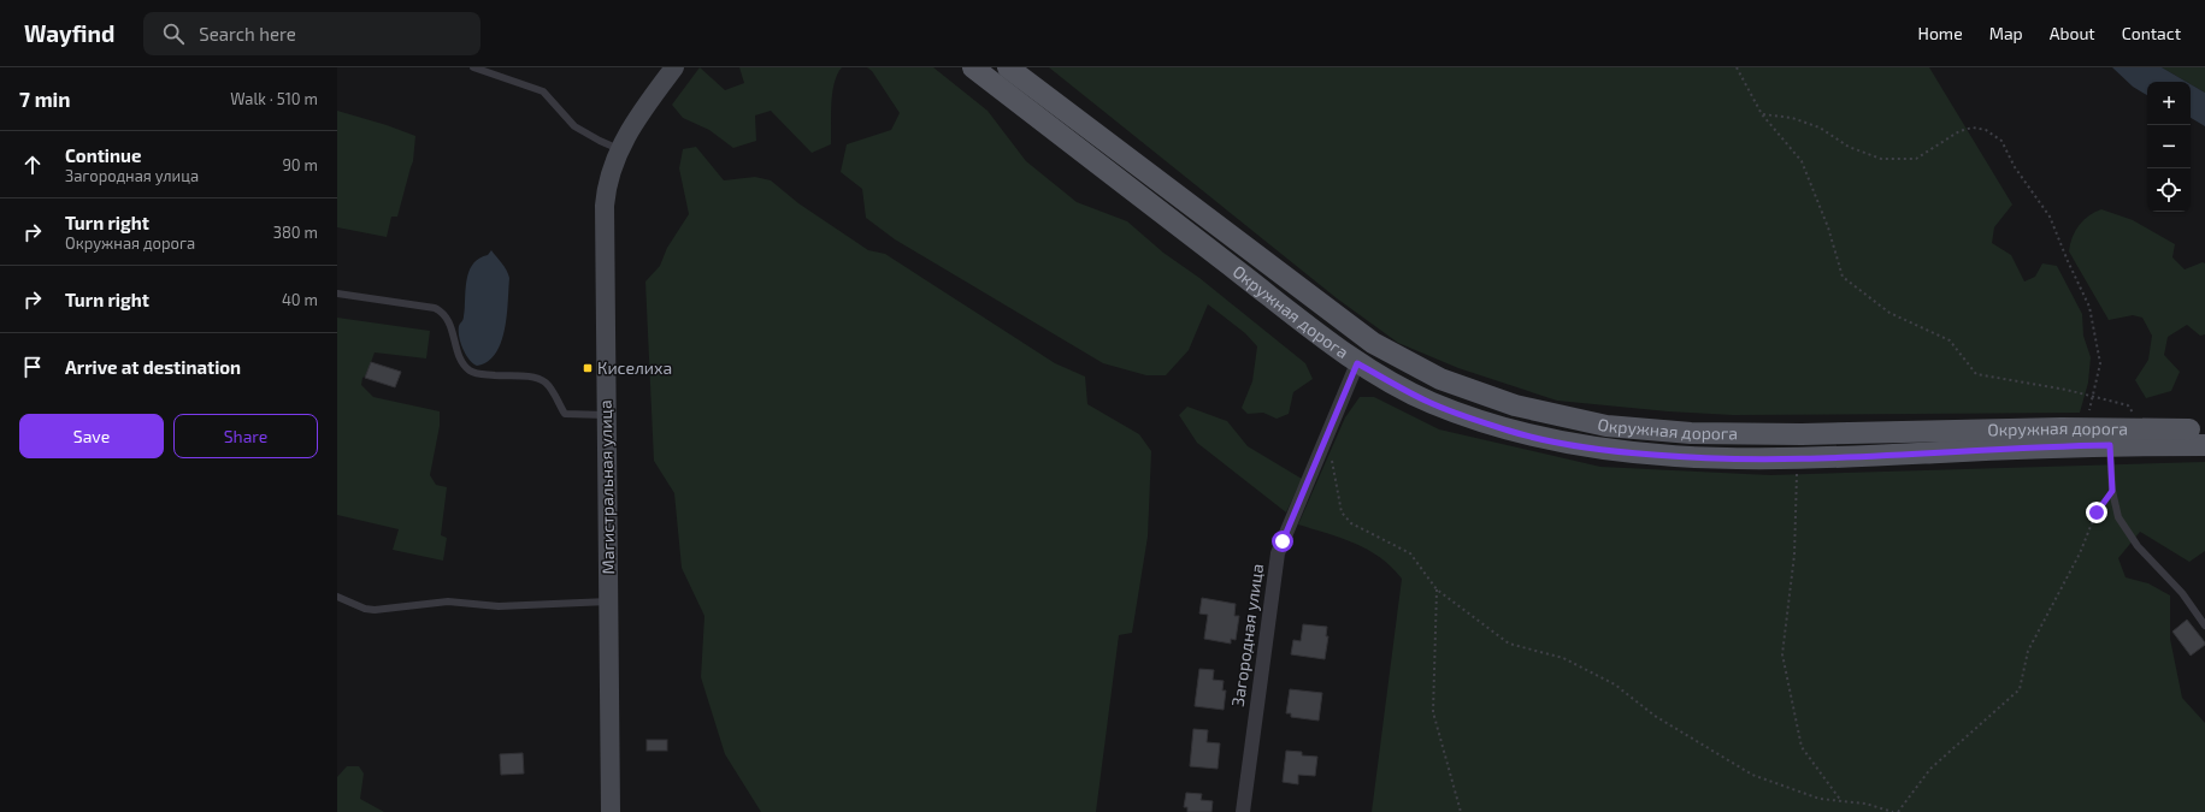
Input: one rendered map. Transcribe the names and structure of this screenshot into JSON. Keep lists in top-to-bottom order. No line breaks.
{"streets":{"main road":["Окружная дорога","Магистральная улица"],"street":["Загородная улица"]},"crossings":[["Окружная дорога","Загородная улица"]],"places":{"transit":["Киселиха"]},"page":{"header":"Wayfind","search":"Search here","nav":["Home","Map","About","Contact"],"heading":["7 min","Walk · 510 m"],"map_buttons":["+","−"],"list":[["Continue","Загородная улица","90 m"],["Turn right","Окружная дорога","380 m"],["Turn right","40 m"],"Arrive at destination"],"buttons":["Save","Share"]}}
